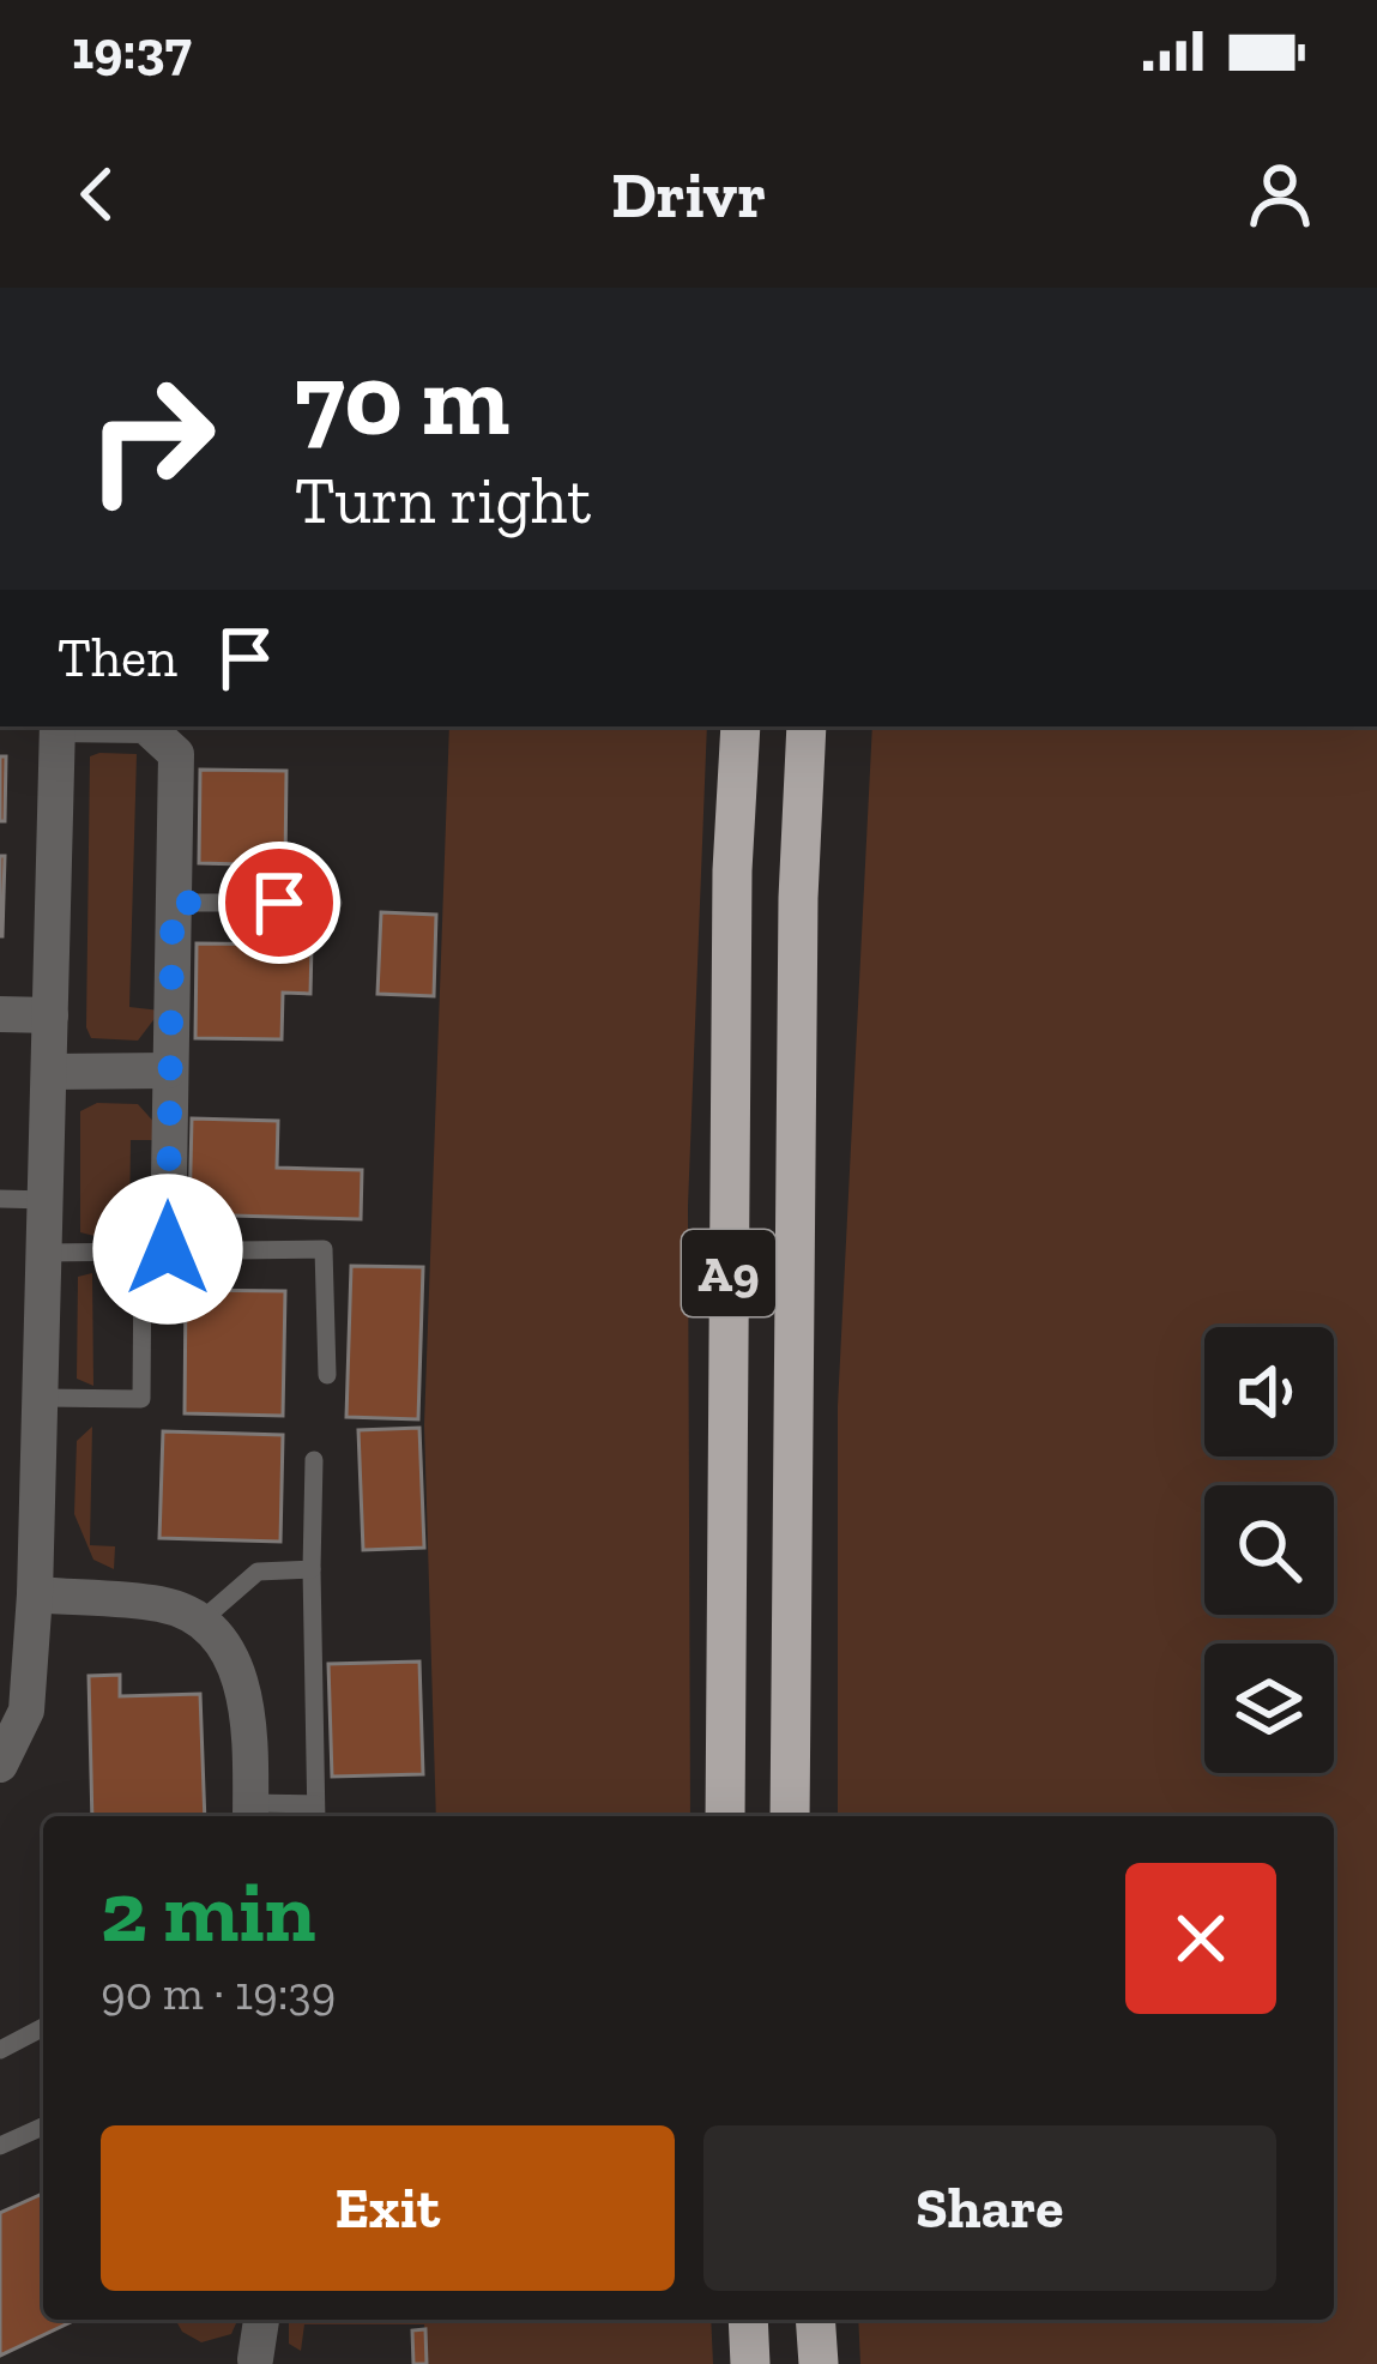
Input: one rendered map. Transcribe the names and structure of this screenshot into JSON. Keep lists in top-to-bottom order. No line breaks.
{"streets":{"highway":["A9"]},"page":{"status":"19:37","header":"Drivr","turn":["70 m","Turn right"],"then":"Then","heading":["2 min","90 m · 19:39"],"buttons":["Exit","Share"]}}
